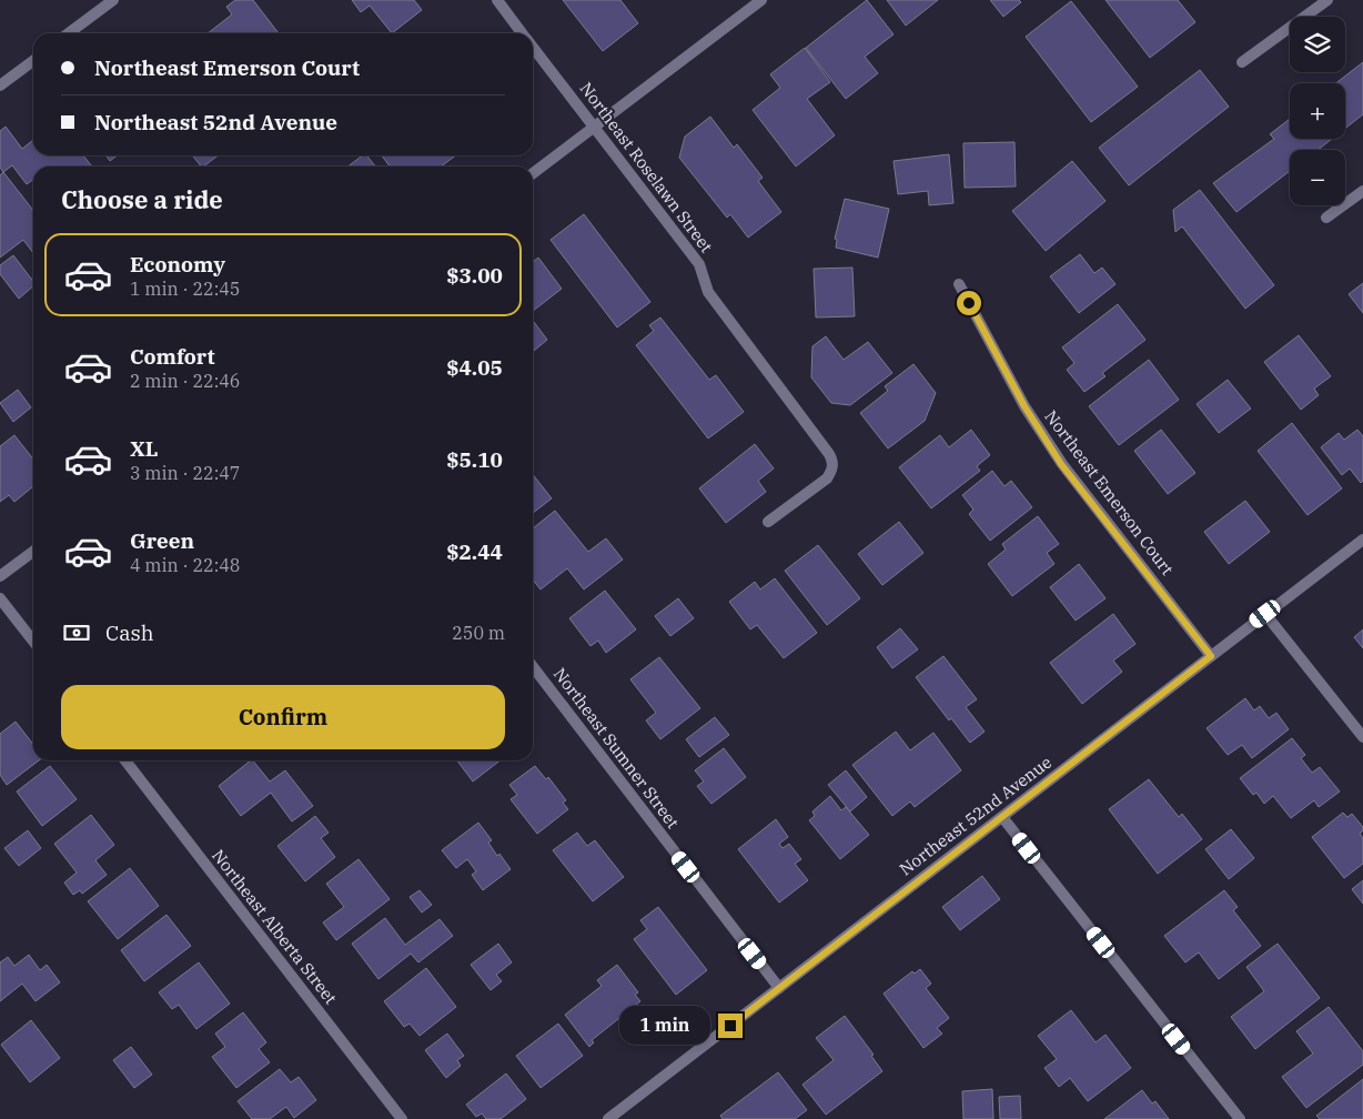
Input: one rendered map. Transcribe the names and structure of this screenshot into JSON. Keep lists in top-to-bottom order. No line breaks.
{"streets":{"street":["Northeast Roselawn Street","Northeast Emerson Court","Northeast Sumner Street","Northeast 52nd Avenue","Northeast Alberta Street"]},"crossings":[["Northeast Emerson Court","Northeast 52nd Avenue"],["Northeast Sumner Street","Northeast 52nd Avenue"]],"page":{"map_buttons":["+","−"],"banner":["Northeast Emerson Court","Northeast 52nd Avenue"],"heading":"Choose a ride","list":[{"name":"Economy","note":"1 min · 22:45","value":"$3.00"},{"name":"Comfort","note":"2 min · 22:46","value":"$4.05"},{"name":"XL","note":"3 min · 22:47","value":"$5.10"},{"name":"Green","note":"4 min · 22:48","value":"$2.44"}],"pay":["Cash","250 m"],"buttons":"Confirm","bubble":"1 min"}}
